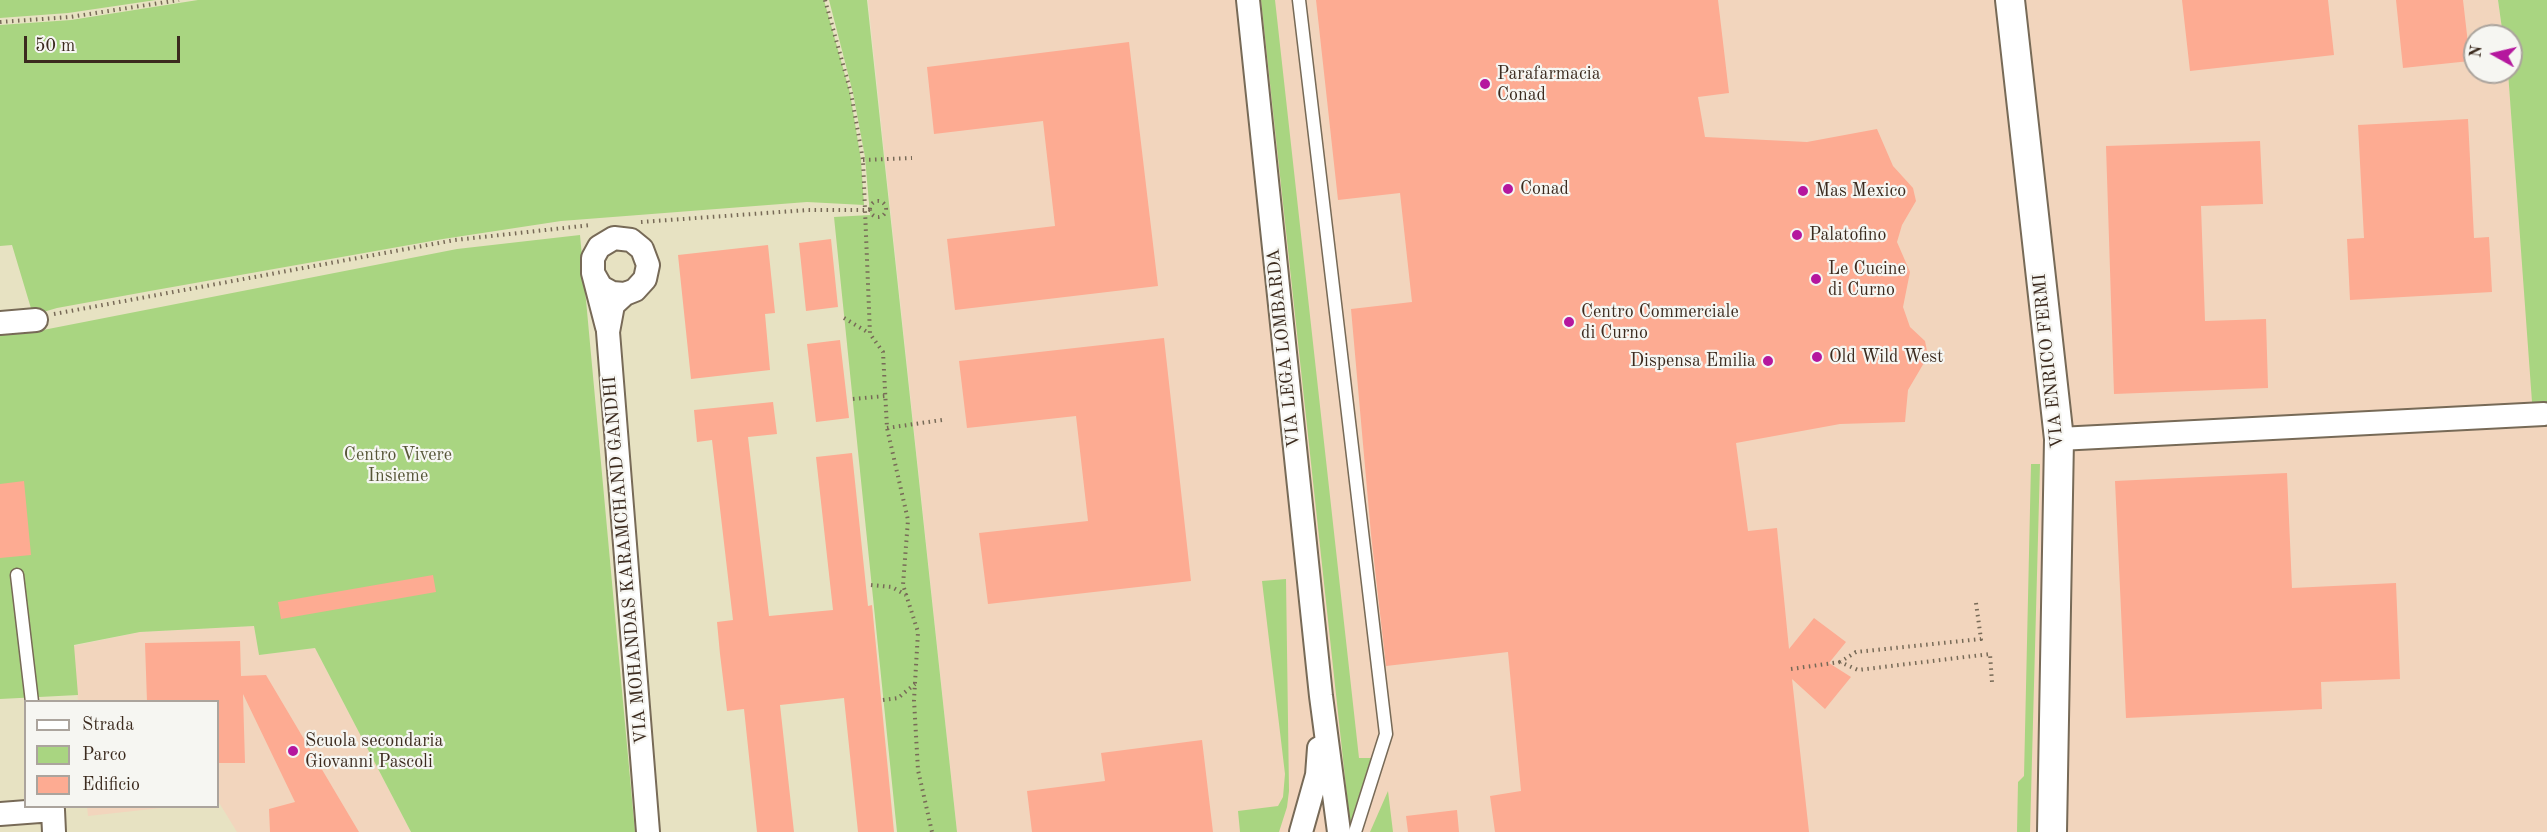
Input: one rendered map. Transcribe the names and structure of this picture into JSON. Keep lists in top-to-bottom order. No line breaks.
{"streets":{"street":["VIA LEGA LOMBARDA","VIA ENRICO FERMI","VIA MOHANDAS KARAMCHAND GANDHI"]},"parks":["Centro Vivere Insieme"],"places":["Parafarmacia Conad","Conad","Mas Mexico","Palatofino","Le Cucine di Curno","Centro Commerciale di Curno","Old Wild West","Dispensa Emilia","Scuola secondaria Giovanni Pascoli"],"legend":["Strada","Parco","Edificio"],"scale_bar":"50 m","north":"left"}
